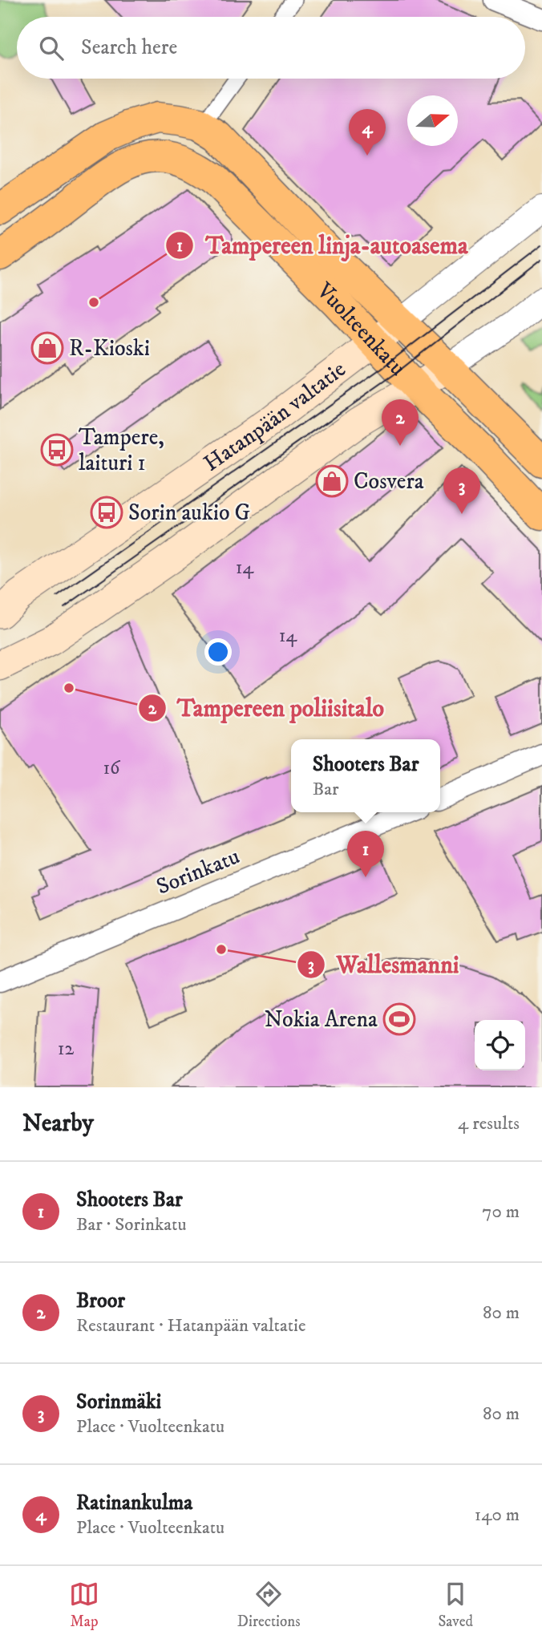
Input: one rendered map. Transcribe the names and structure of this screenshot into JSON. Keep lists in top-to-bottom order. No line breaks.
{"streets":{"main road":["Vuolteenkatu","Hatanpään valtatie"],"street":["Sorinkatu"]},"crossings":[["Vuolteenkatu","Hatanpään valtatie"]],"places":{"other":["Tampereen linja-autoasema","Tampereen poliisitalo","Wallesmanni"],"shop":["R-Kioski","Cosvera"],"bus stop":["Tampere, laituri 1","Sorin aukio G"],"sports":["Nokia Arena"]},"house_numbers":["14","14","16","12"],"north":"right","page":{"search":"Search here","pins":["4","2","3","1"],"popup":["Shooters Bar","Bar"],"heading":["Nearby","4 results"],"list":[{"mark":"1","name":"Shooters Bar","note":"Bar · Sorinkatu","value":"70 m"},{"mark":"2","name":"Broor","note":"Restaurant · Hatanpään valtatie","value":"80 m"},{"mark":"3","name":"Sorinmäki","note":"Place · Vuolteenkatu","value":"80 m"},{"mark":"4","name":"Ratinankulma","note":"Place · Vuolteenkatu","value":"140 m"}],"nav":["Map","Directions","Saved"]}}
